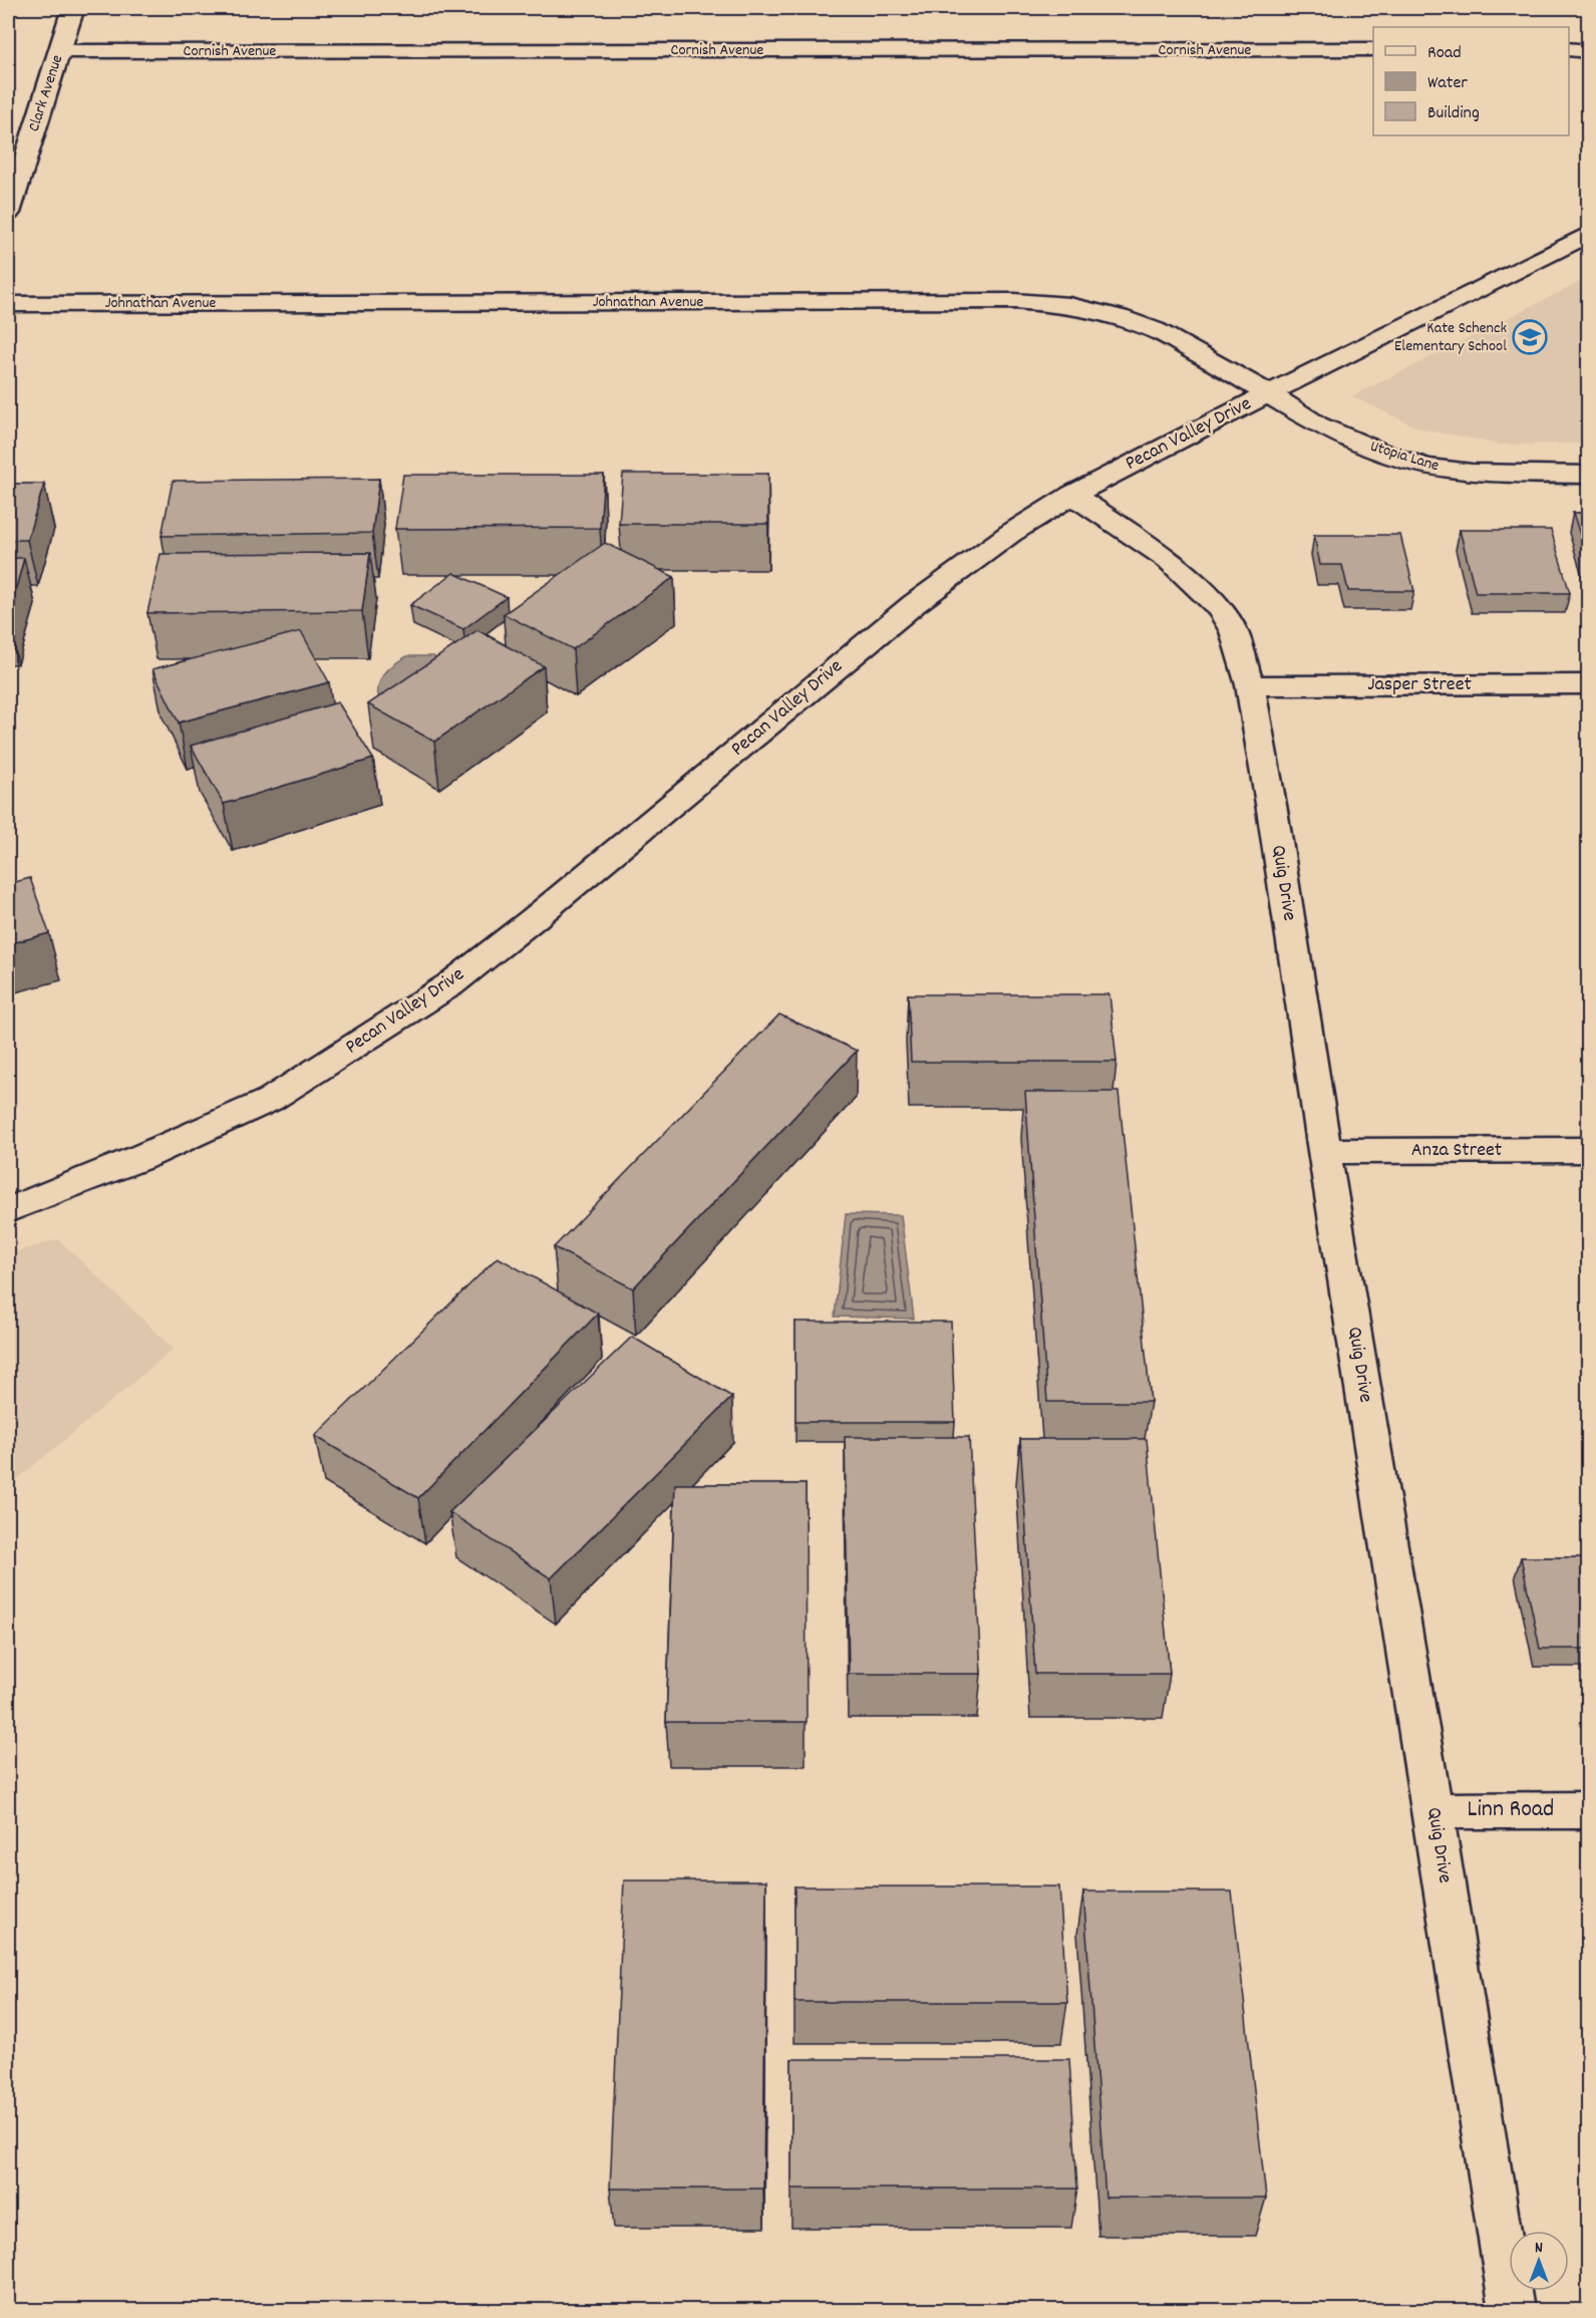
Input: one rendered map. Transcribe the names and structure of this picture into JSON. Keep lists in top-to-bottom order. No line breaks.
{"streets":{"street":["Cornish Avenue","Clark Avenue","Johnathan Avenue","Pecan Valley Drive","Utopia Lane","Jasper Street","Quig Drive","Anza Street","Linn Road"]},"crossings":[["Cornish Avenue","Clark Avenue"],["Johnathan Avenue","Pecan Valley Drive"],["Johnathan Avenue","Utopia Lane"],["Pecan Valley Drive","Utopia Lane"],["Pecan Valley Drive","Quig Drive"],["Jasper Street","Quig Drive"],["Quig Drive","Anza Street"],["Quig Drive","Linn Road"]],"places":{"school or university":["Kate Schenck Elementary School"]},"legend":["Road","Water","Building"],"north":"top"}
